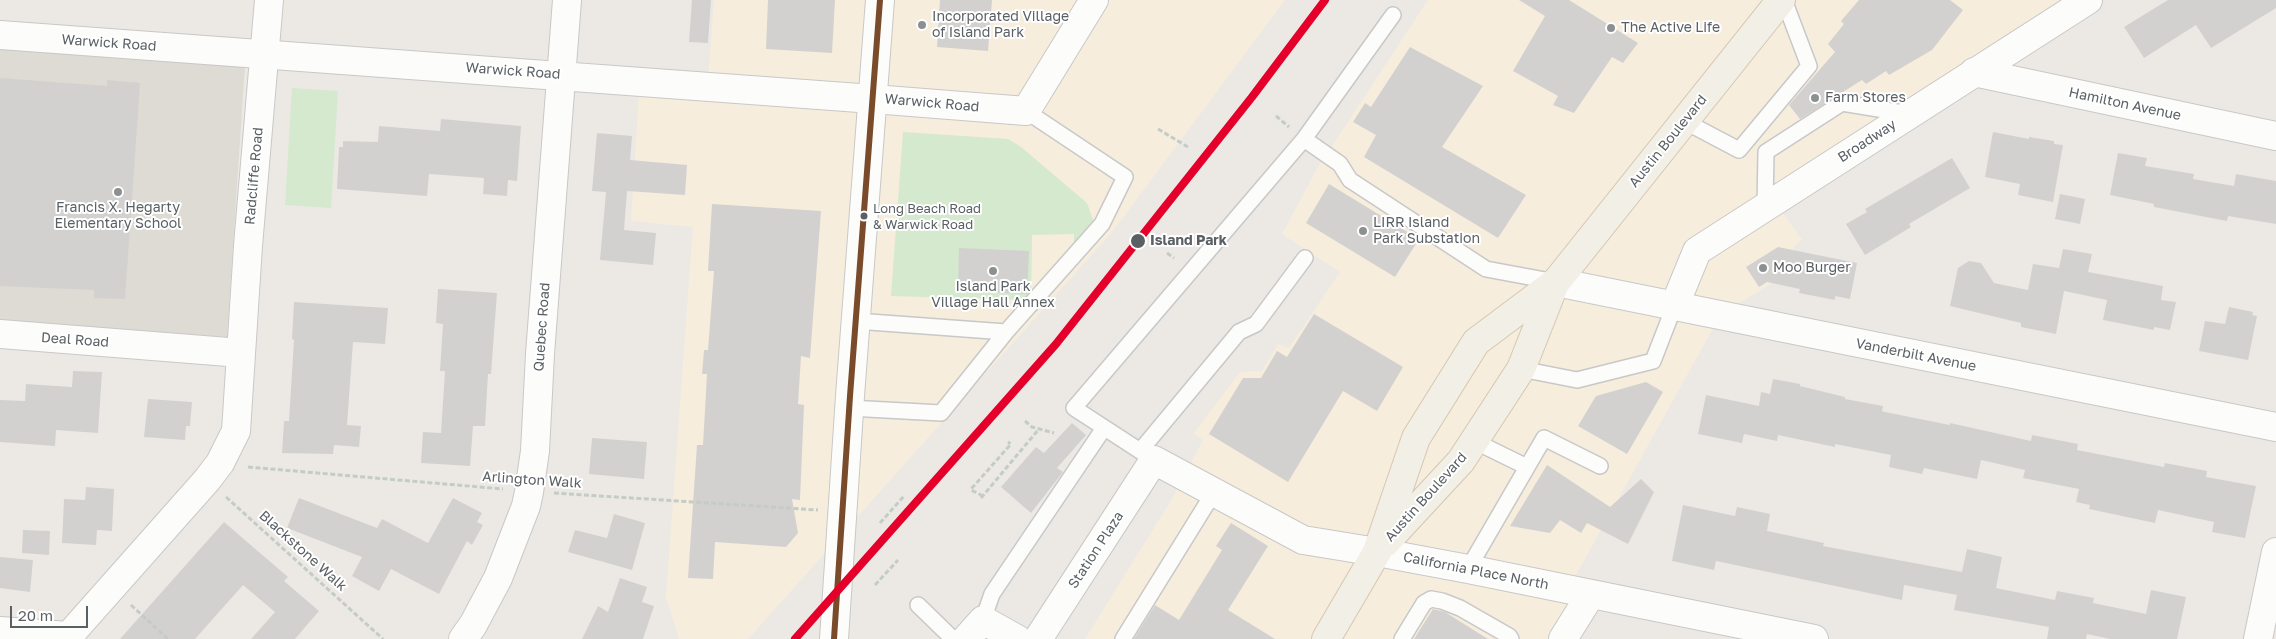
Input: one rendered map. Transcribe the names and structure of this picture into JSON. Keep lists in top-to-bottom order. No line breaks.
{"streets":{"main road":["Austin Boulevard"],"street":["Warwick Road","Hamilton Avenue","Broadway","Radcliffe Road","Quebec Road","Deal Road","Vanderbilt Avenue","Station Plaza","California Place North"],"path":["Arlington Walk","Blackstone Walk"]},"crossings":[["Warwick Road","Radcliffe Road"],["Warwick Road","Quebec Road"],["Hamilton Avenue","Broadway"],["Austin Boulevard","Vanderbilt Avenue"],["Austin Boulevard","California Place North"],["Broadway","Vanderbilt Avenue"],["Radcliffe Road","Deal Road"],["Radcliffe Road","Arlington Walk"],["Radcliffe Road","Blackstone Walk"],["Quebec Road","Arlington Walk"],["Arlington Walk","Blackstone Walk"],["Station Plaza","California Place North"]],"places":["Incorporated Village of Island Park","The Active Life","Farm Stores","Francis X. Hegarty Elementary School","Long Beach Road & Warwick Road","LIRR Island Park Substation","Island Park","Moo Burger","Island Park Village Hall Annex"],"scale_bar":"20 m"}
